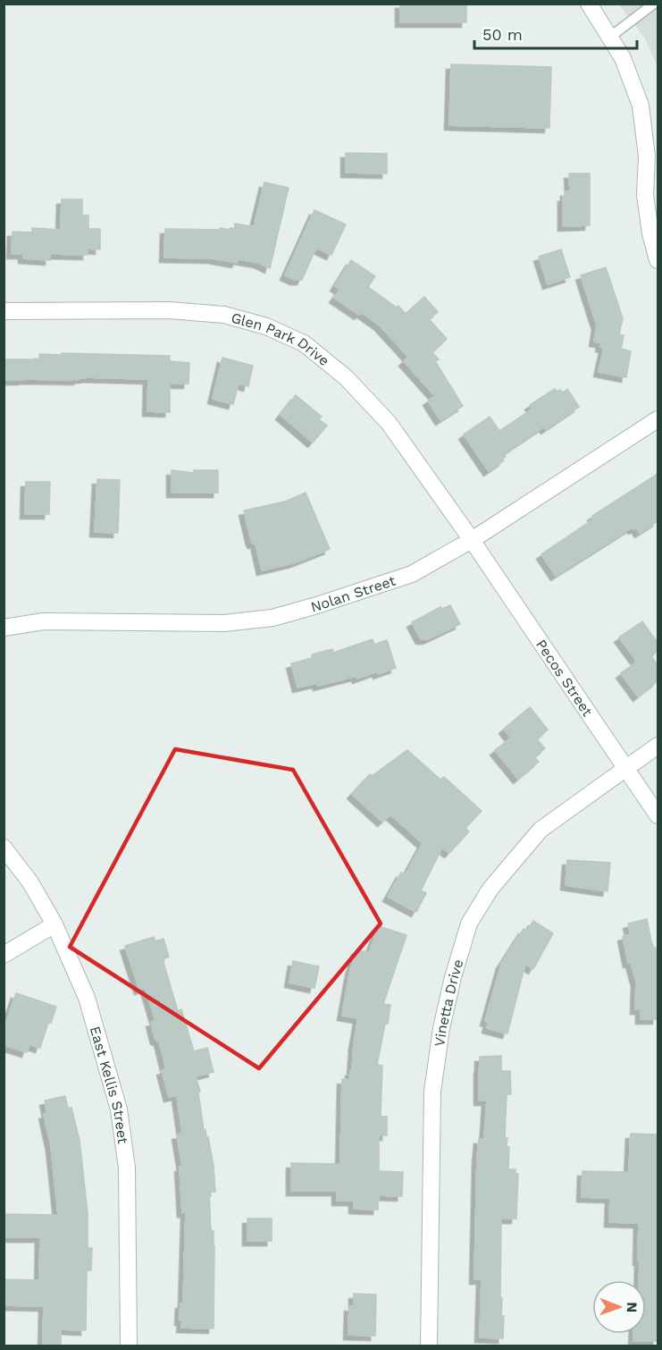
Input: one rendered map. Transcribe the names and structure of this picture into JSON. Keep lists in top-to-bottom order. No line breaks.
{"streets":{"street":["Glen Park Drive","Nolan Street","Pecos Street","Vinetta Drive","East Kellis Street"]},"crossings":[["Glen Park Drive","Nolan Street"],["Glen Park Drive","Pecos Street"],["Nolan Street","Pecos Street"],["Pecos Street","Vinetta Drive"]],"scale_bar":"50 m","north":"right"}
